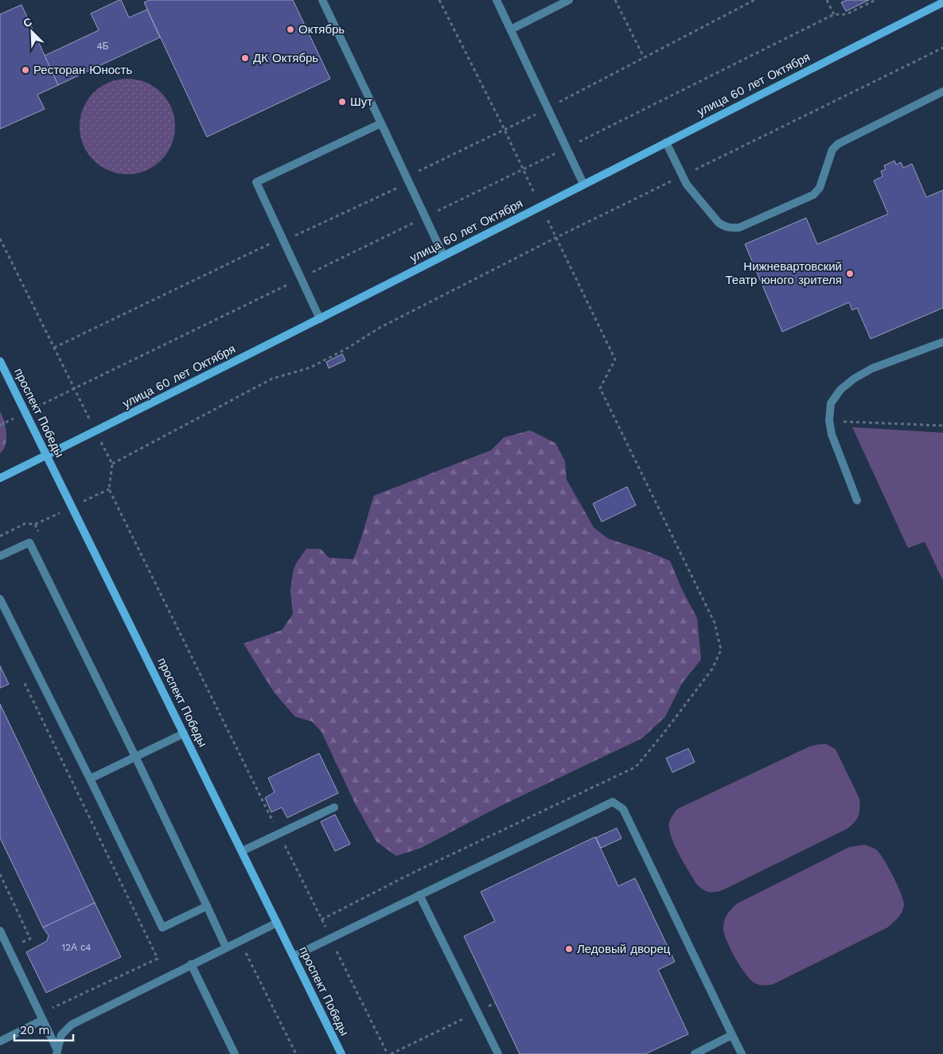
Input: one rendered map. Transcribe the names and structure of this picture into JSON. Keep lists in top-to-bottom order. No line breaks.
{"streets":{"main road":["улица 60 лет Октября","проспект Победы"]},"crossings":[["улица 60 лет Октября","проспект Победы"]],"places":["Октябрь","ДК Октябрь","Ресторан Юность","Шут","Нижневартовский Театр юного зрителя","Ледовый дворец"],"house_numbers":["4Б","12А с4"],"scale_bar":"20 m","north":"top left"}
